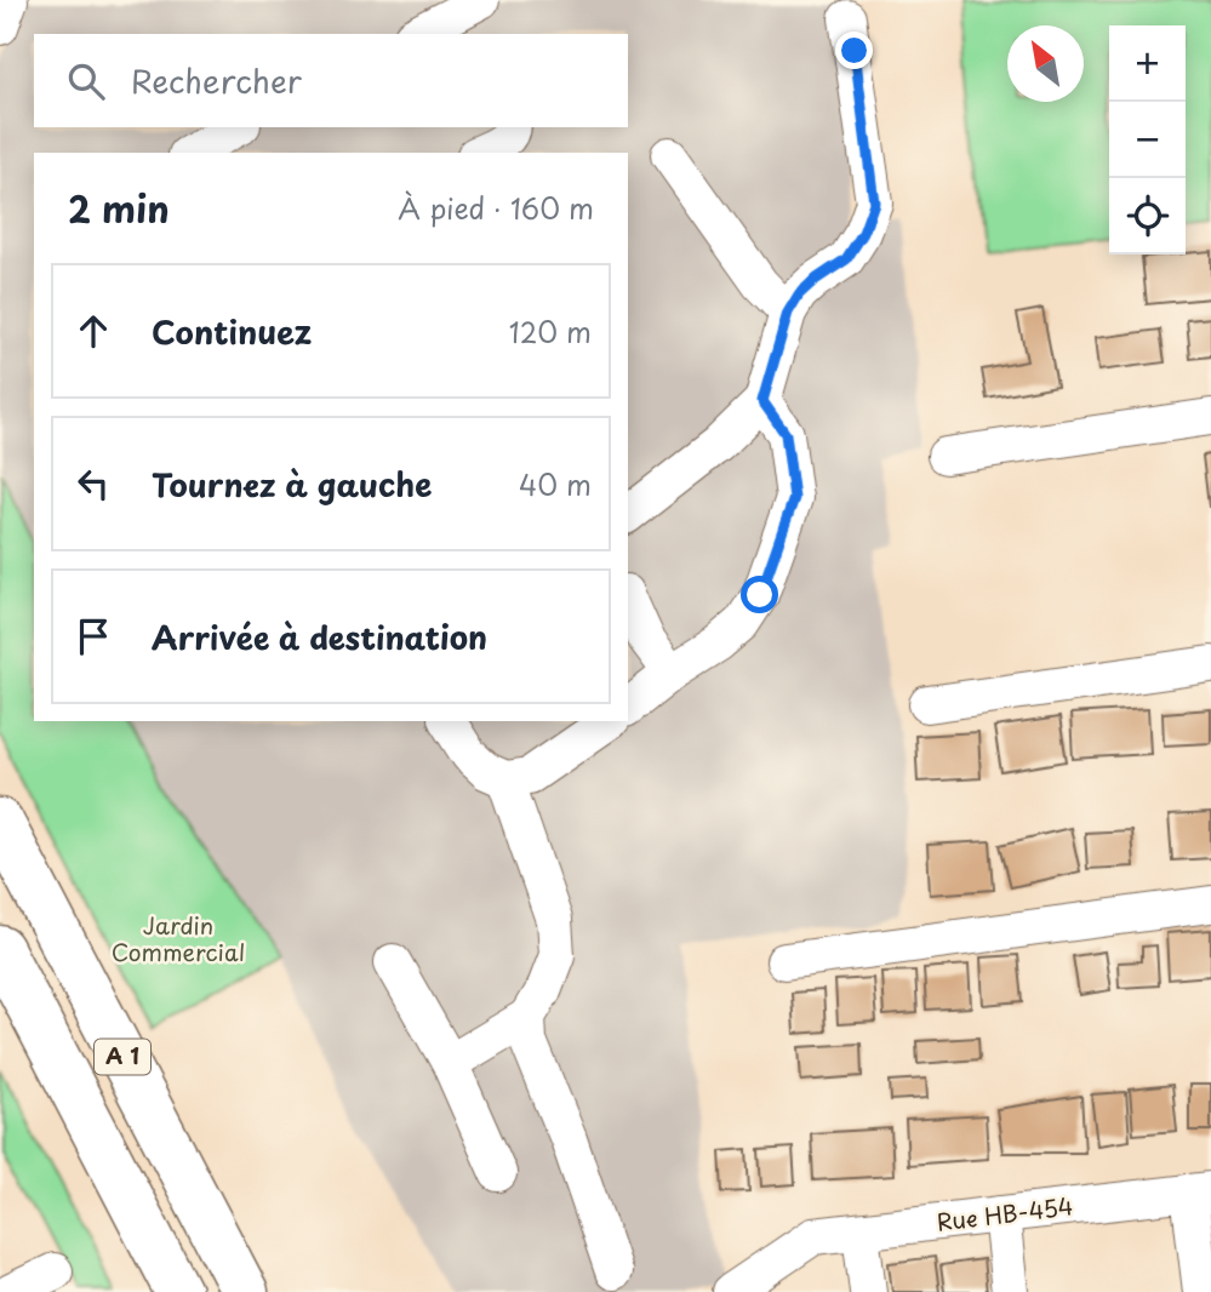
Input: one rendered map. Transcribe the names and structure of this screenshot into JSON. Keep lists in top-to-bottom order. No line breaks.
{"streets":{"highway":["A 1"],"street":["Rue HB-454"]},"parks":["Jardin Commercial"],"north":"top left","page":{"map_buttons":["+","−"],"search":"Rechercher","heading":["2 min","À pied · 160 m"],"list":[["Continuez","120 m"],["Tournez à gauche","40 m"],"Arrivée à destination"]}}
